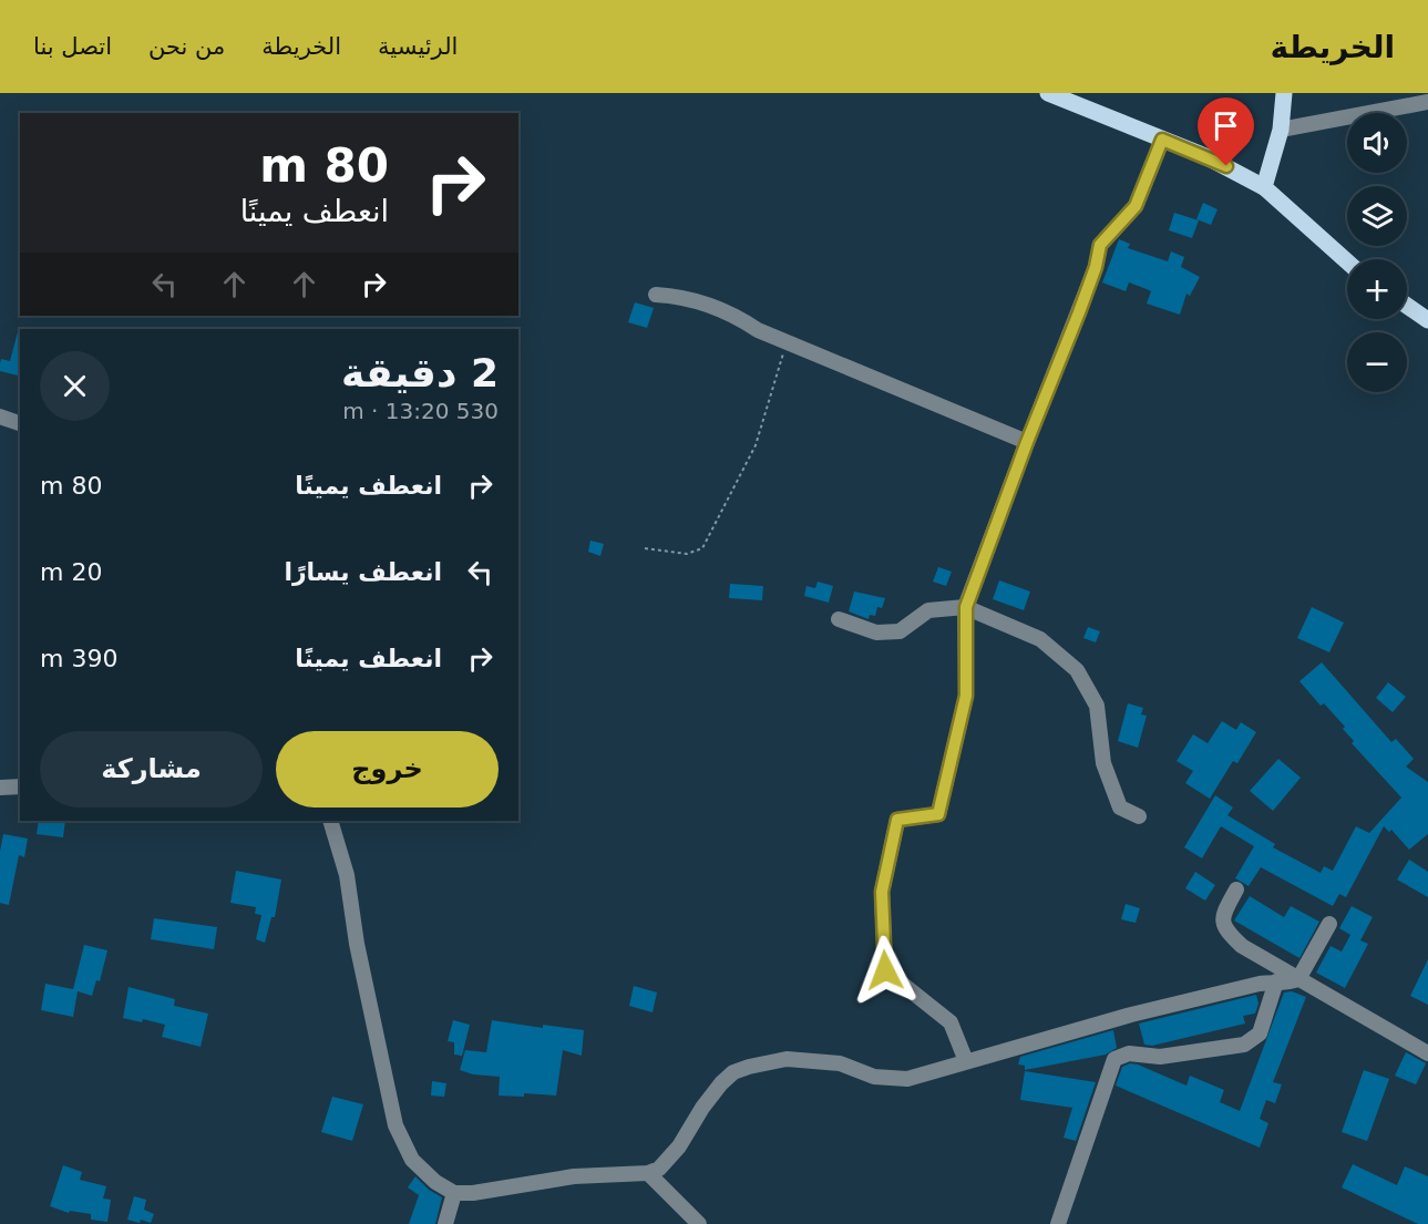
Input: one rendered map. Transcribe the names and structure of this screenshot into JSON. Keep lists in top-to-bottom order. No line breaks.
{"page":{"header":"الخريطة","nav":["الرئيسية","الخريطة","من نحن","اتصل بنا"],"map_buttons":["+","−"],"turn":["80 m","انعطف يمينًا"],"heading":["2 دقيقة","530 m · 13:20"],"list":[{"name":"انعطف يمينًا","value":"80 m"},{"name":"انعطف يسارًا","value":"20 m"},{"name":"انعطف يمينًا","value":"390 m"}],"buttons":["خروج","مشاركة"]}}
